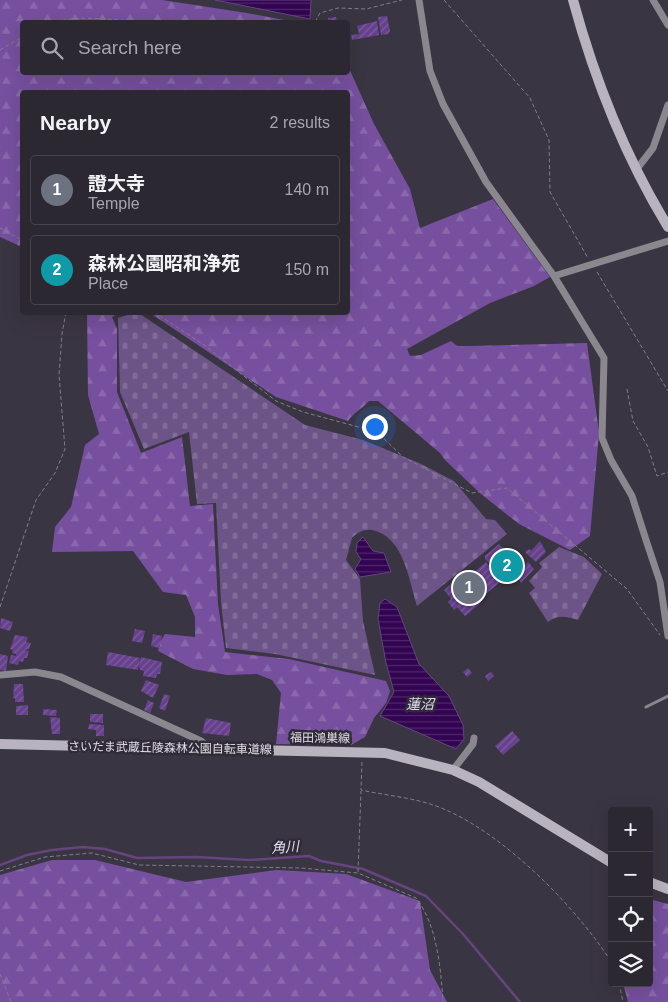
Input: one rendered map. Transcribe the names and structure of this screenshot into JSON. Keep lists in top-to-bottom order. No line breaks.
{"streets":{"main road":["福田鴻巣線"]},"water":["蓮沼","角川"],"page":{"search":"Search here","heading":["Nearby","2 results"],"list":[{"mark":"1","name":"證大寺","note":"Temple","value":"140 m"},{"mark":"2","name":"森林公園昭和浄苑","note":"Place","value":"150 m"}],"pins":["2","1"],"map_buttons":["+","−"]}}
